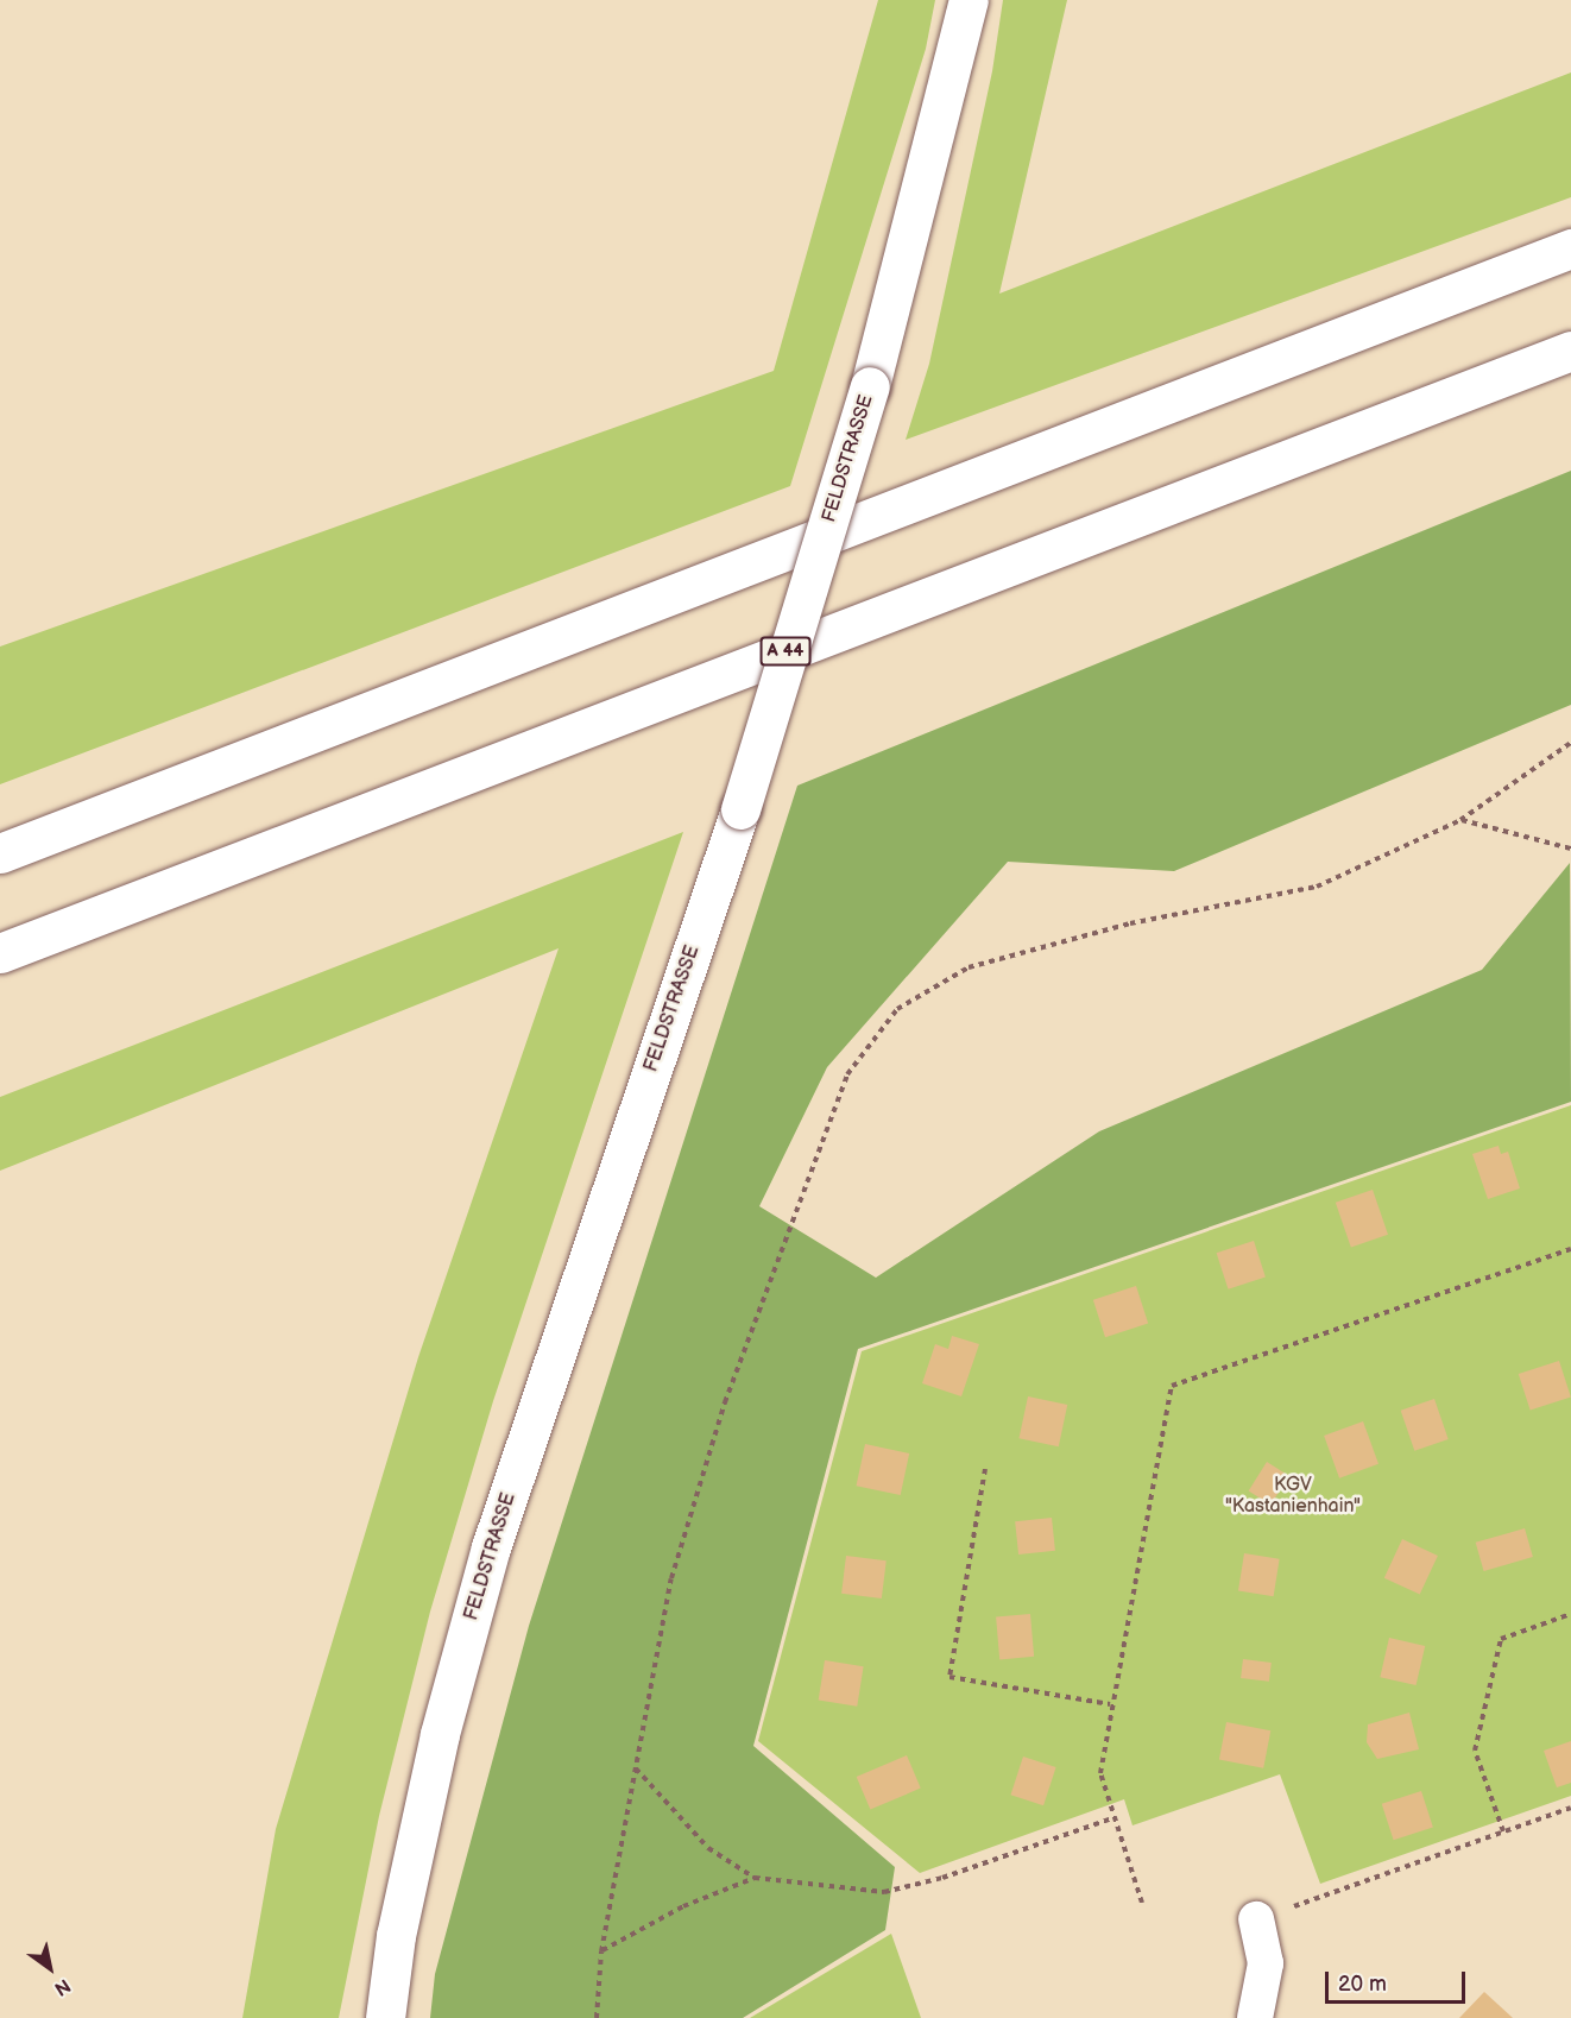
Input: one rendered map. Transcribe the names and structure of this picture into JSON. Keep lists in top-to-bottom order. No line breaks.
{"streets":{"main road":["FELDSTRASSE","A 44"]},"parks":["KGV \"Kastanienhain\""],"scale_bar":"20 m","north":"bottom right"}
